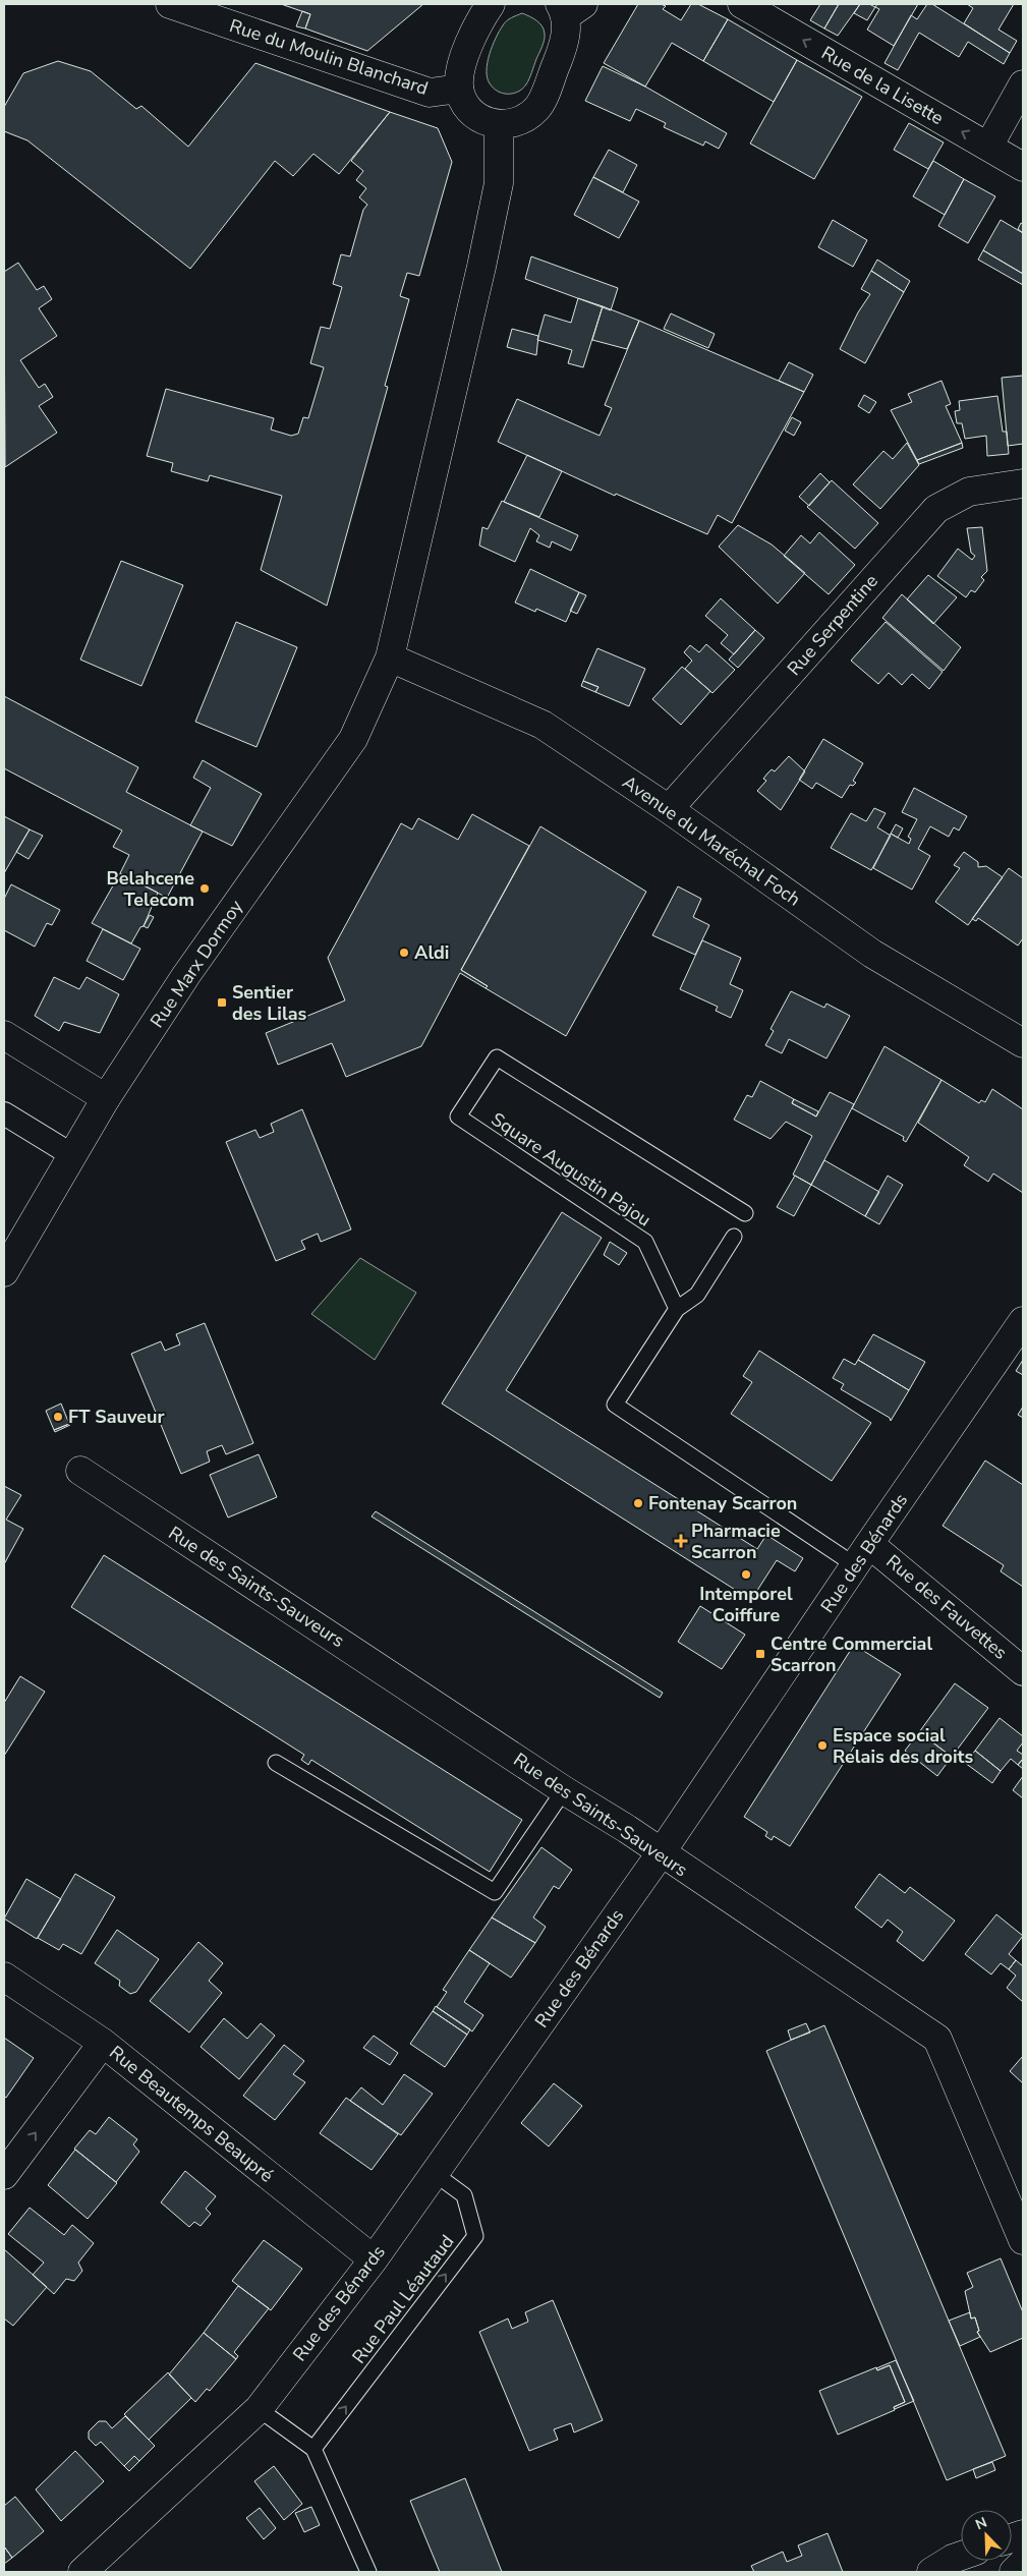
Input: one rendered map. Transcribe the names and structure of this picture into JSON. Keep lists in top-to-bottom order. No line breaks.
{"streets":{"street":["Rue du Moulin Blanchard","Rue de la Lisette","Rue Serpentine","Avenue du Maréchal Foch","Rue Marx Dormoy","Rue des Bénards","Rue des Saints-Sauveurs","Rue des Fauvettes","Rue Beautemps Beaupré"],"lane":["Square Augustin Pajou","Rue Paul Léautaud"]},"crossings":[["Rue Serpentine","Avenue du Maréchal Foch"],["Avenue du Maréchal Foch","Rue Marx Dormoy"],["Rue des Bénards","Rue des Saints-Sauveurs"],["Rue des Bénards","Rue des Fauvettes"],["Rue des Bénards","Rue Beautemps Beaupré"],["Rue des Bénards","Rue Paul Léautaud"]],"one_way":["Rue de la Lisette","Rue Paul Léautaud"],"places":{"other":["Belahcene Telecom","Aldi","FT Sauveur","Fontenay Scarron","Intemporel Coiffure","Espace social Relais des droits"],"transit":["Sentier des Lilas","Centre Commercial Scarron"],"health":["Pharmacie Scarron"]},"north":"top left"}
